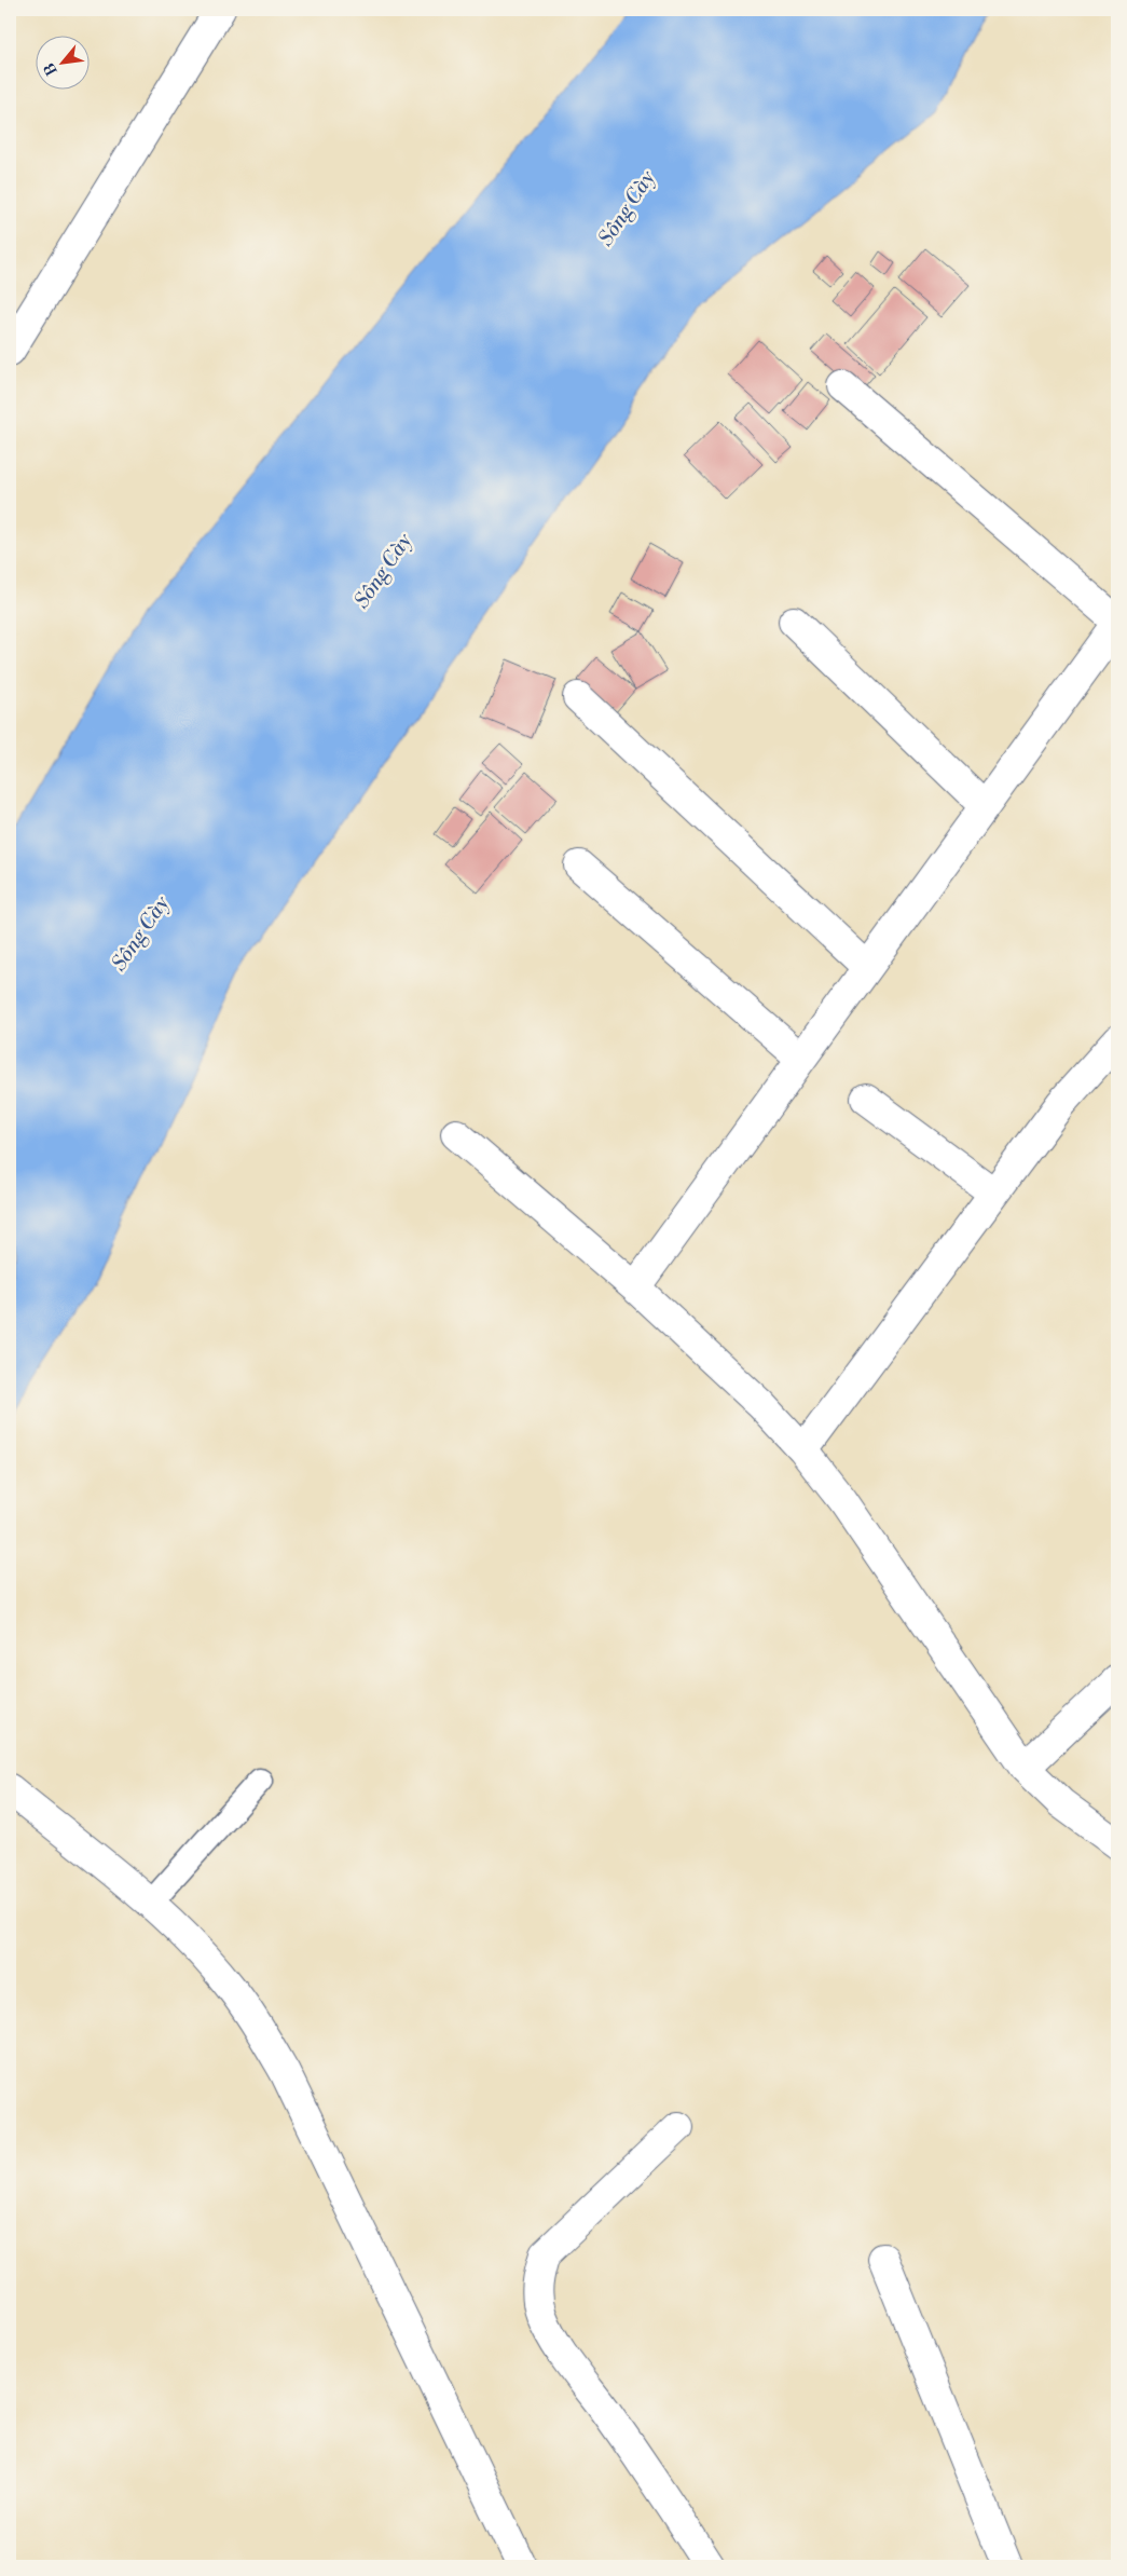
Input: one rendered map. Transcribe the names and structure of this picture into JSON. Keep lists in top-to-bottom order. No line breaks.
{"water":["Sông Cày"],"north":"bottom left"}
